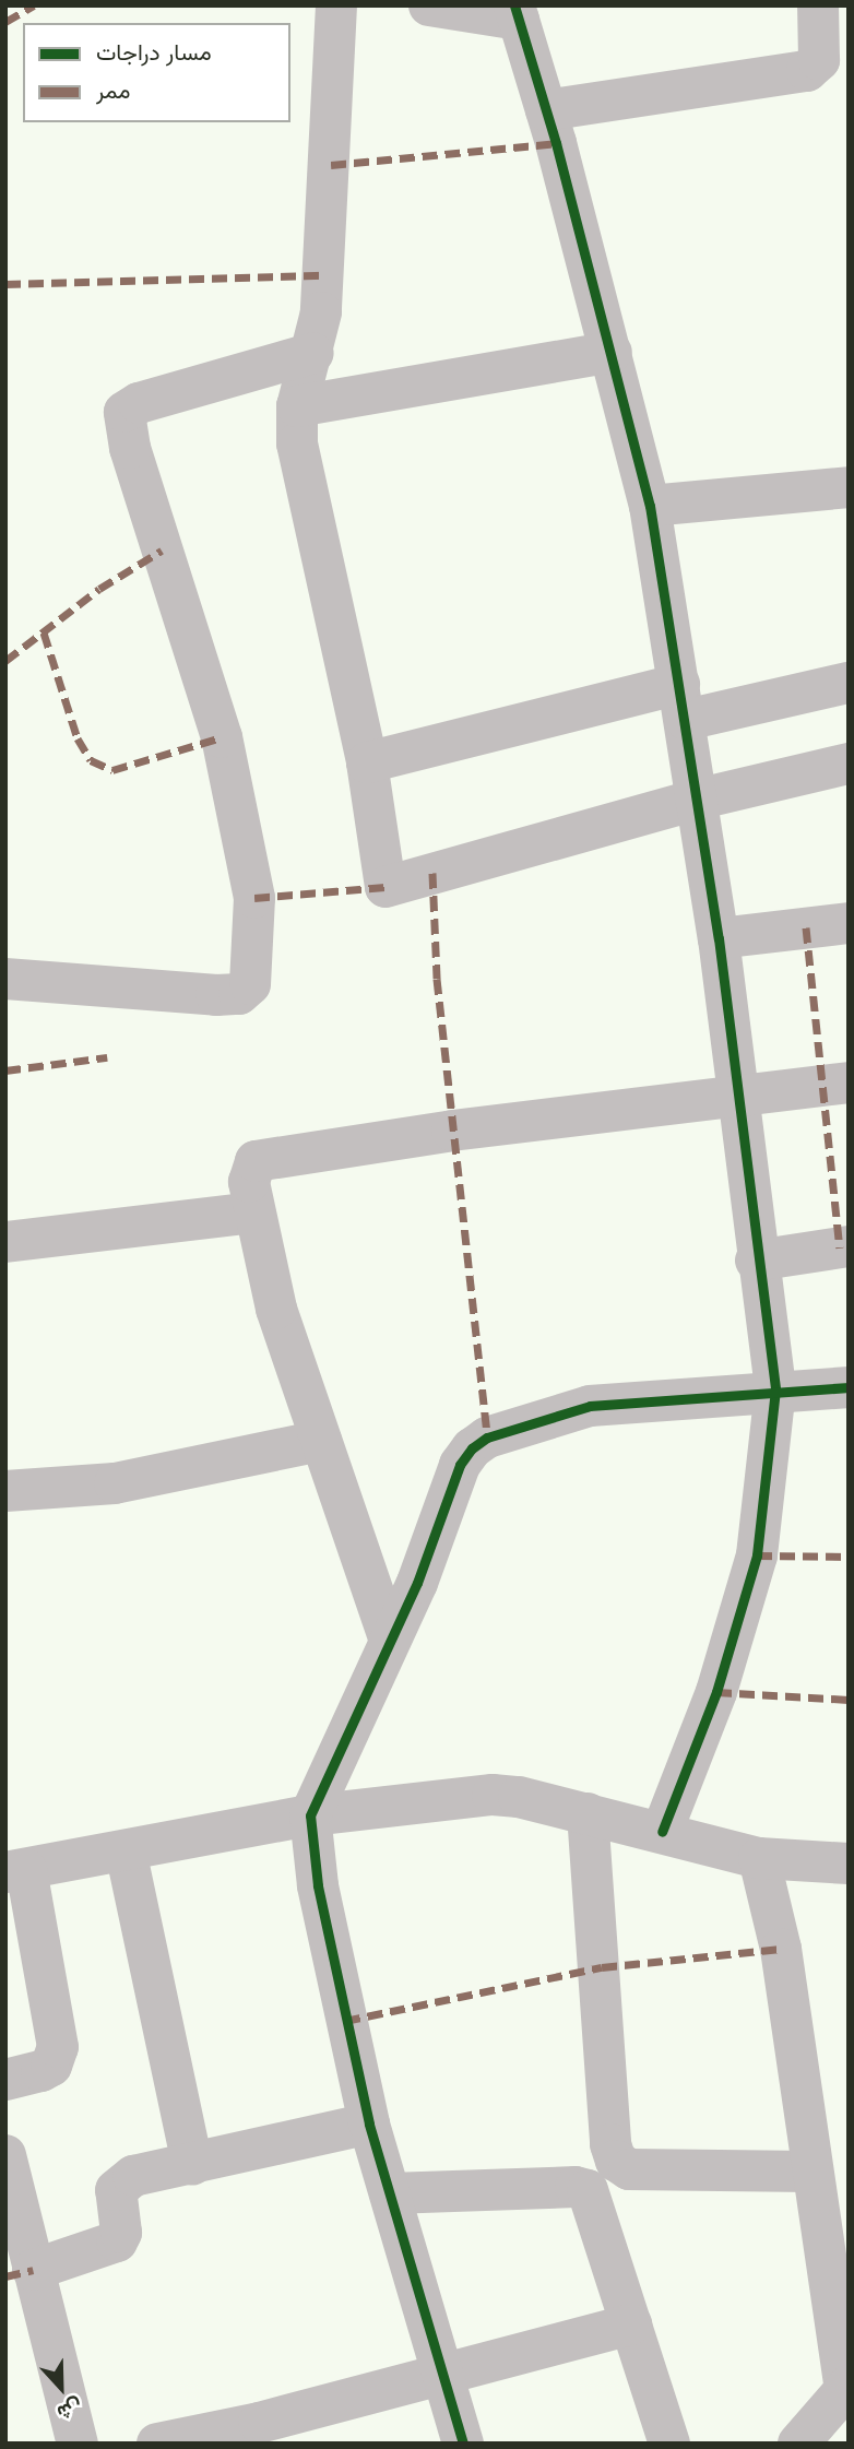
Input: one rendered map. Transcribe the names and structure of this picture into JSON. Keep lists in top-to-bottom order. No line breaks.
{"legend":["مسار دراجات","ممر"],"north":"bottom"}
